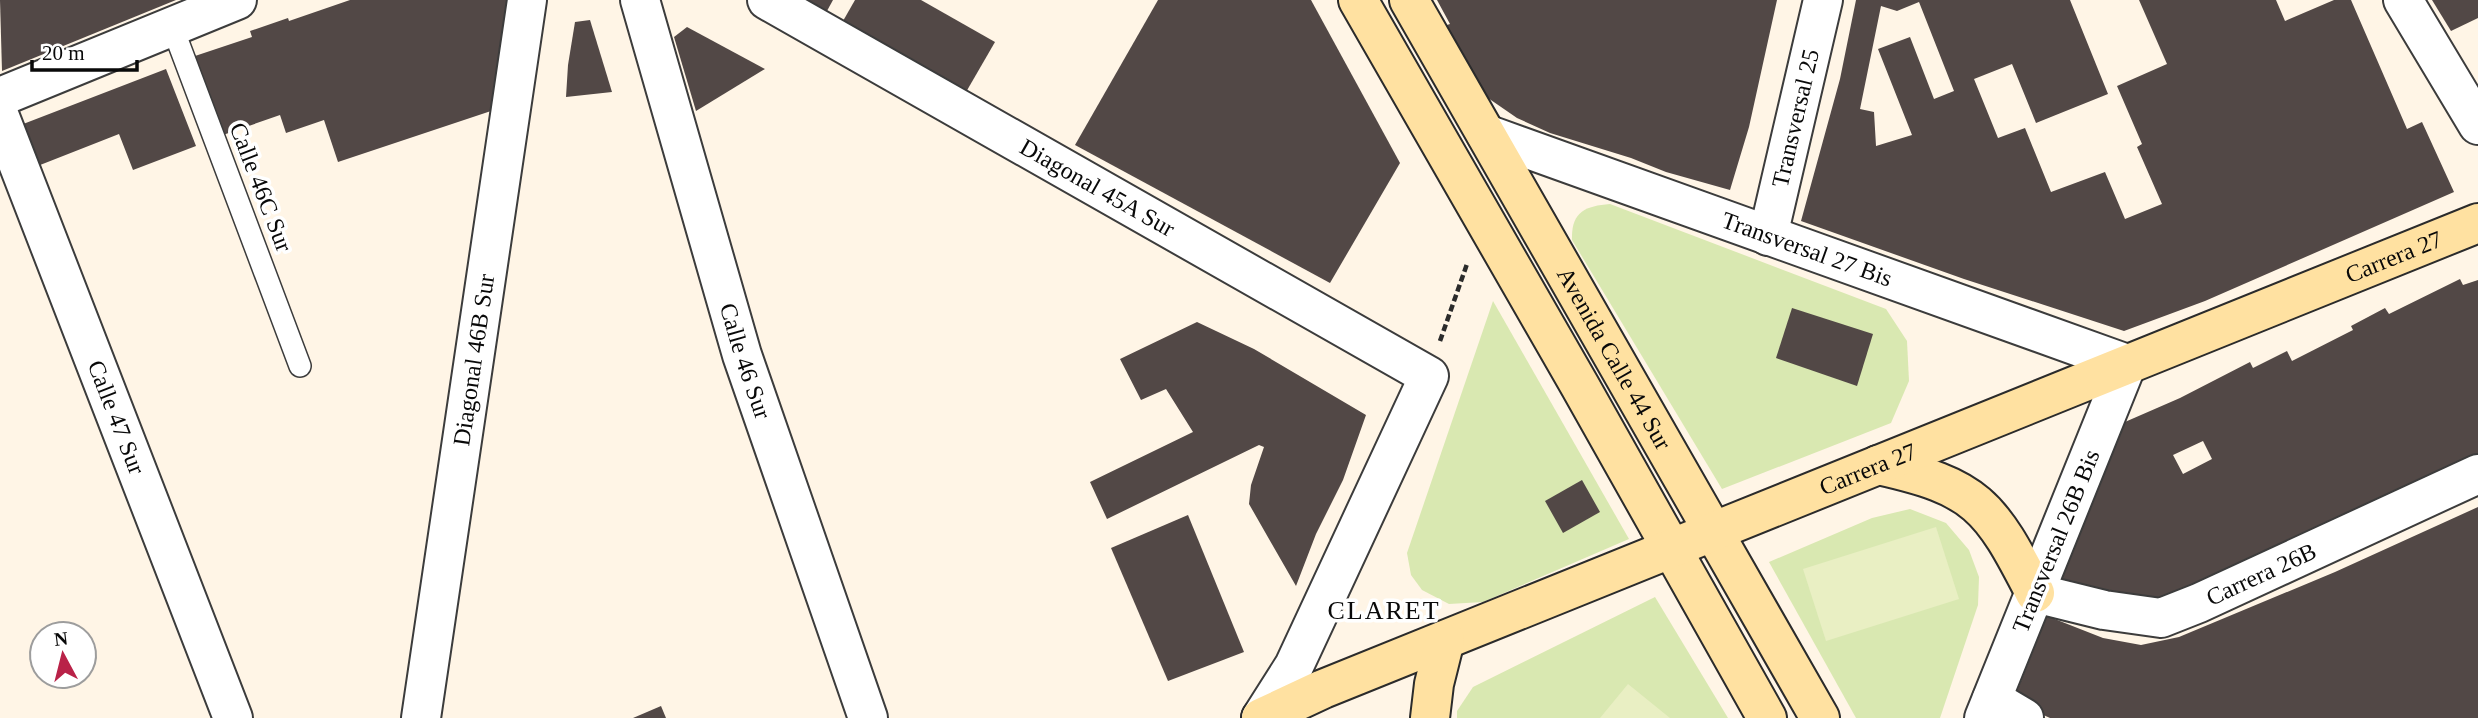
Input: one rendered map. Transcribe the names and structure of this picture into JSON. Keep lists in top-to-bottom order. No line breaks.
{"streets":{"main road":["Carrera 27","Avenida Calle 44 Sur"],"street":["Transversal 25","Diagonal 45A Sur","Transversal 27 Bis","Diagonal 46B Sur","Calle 46 Sur","Calle 47 Sur","Transversal 26B Bis","Carrera 26B"],"lane":["Calle 46C Sur"]},"crossings":[["Transversal 25","Transversal 27 Bis"],["Transversal 27 Bis","Carrera 27"],["Transversal 27 Bis","Avenida Calle 44 Sur"],["Transversal 27 Bis","Transversal 26B Bis"],["Carrera 27","Avenida Calle 44 Sur"],["Carrera 27","Transversal 26B Bis"],["Transversal 26B Bis","Carrera 26B"]],"districts":["CLARET"],"scale_bar":"20 m","north":"top"}
